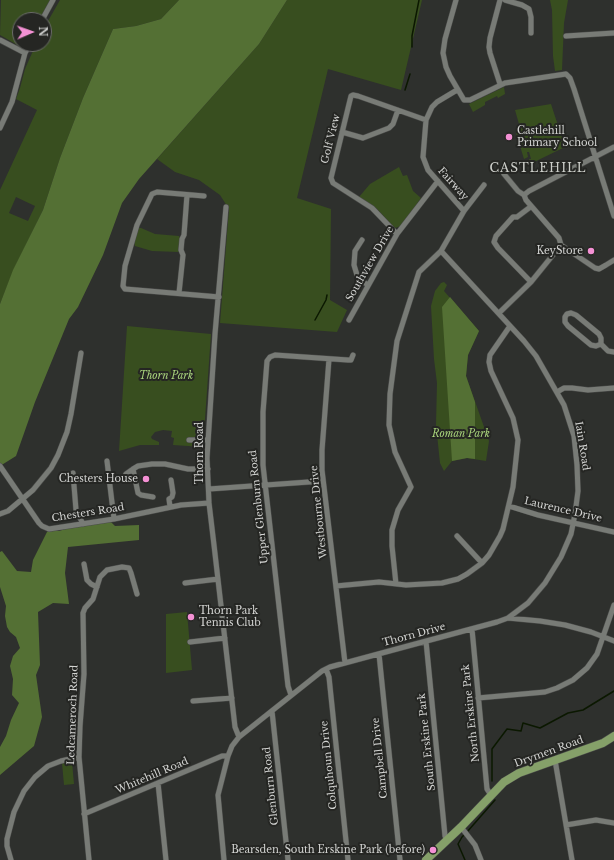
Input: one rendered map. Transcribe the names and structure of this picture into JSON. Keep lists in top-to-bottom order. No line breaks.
{"streets":{"main road":["Drymen Road"],"street":["Golf View","Fairway","Southview Drive","Iain Road","Thorn Road","Upper Glenburn Road","Laurence Drive","Westbourne Drive","Chesters Road","Thorn Drive","North Erskine Park","Ledcameroch Road","South Erskine Park","Campbell Drive","Colquhoun Drive","Whitehill Road","Glenburn Road"]},"crossings":[["Golf View","Fairway"],["Golf View","Southview Drive"],["Fairway","Southview Drive"],["Iain Road","Laurence Drive"],["Iain Road","Thorn Drive"],["Thorn Road","Chesters Road"],["Thorn Road","Thorn Drive"],["Upper Glenburn Road","Westbourne Drive"],["Upper Glenburn Road","Thorn Drive"],["Westbourne Drive","Thorn Drive"],["Thorn Drive","North Erskine Park"],["Thorn Drive","South Erskine Park"],["Thorn Drive","Campbell Drive"],["Thorn Drive","Colquhoun Drive"],["Thorn Drive","Glenburn Road"],["North Erskine Park","Drymen Road"],["Ledcameroch Road","Whitehill Road"],["South Erskine Park","Drymen Road"]],"districts":["CASTLEHILL"],"parks":["Thorn Park","Roman Park"],"places":["Castlehill Primary School","KeyStore","Chesters House","Thorn Park Tennis Club","Bearsden, South Erskine Park (before)"],"north":"right"}
